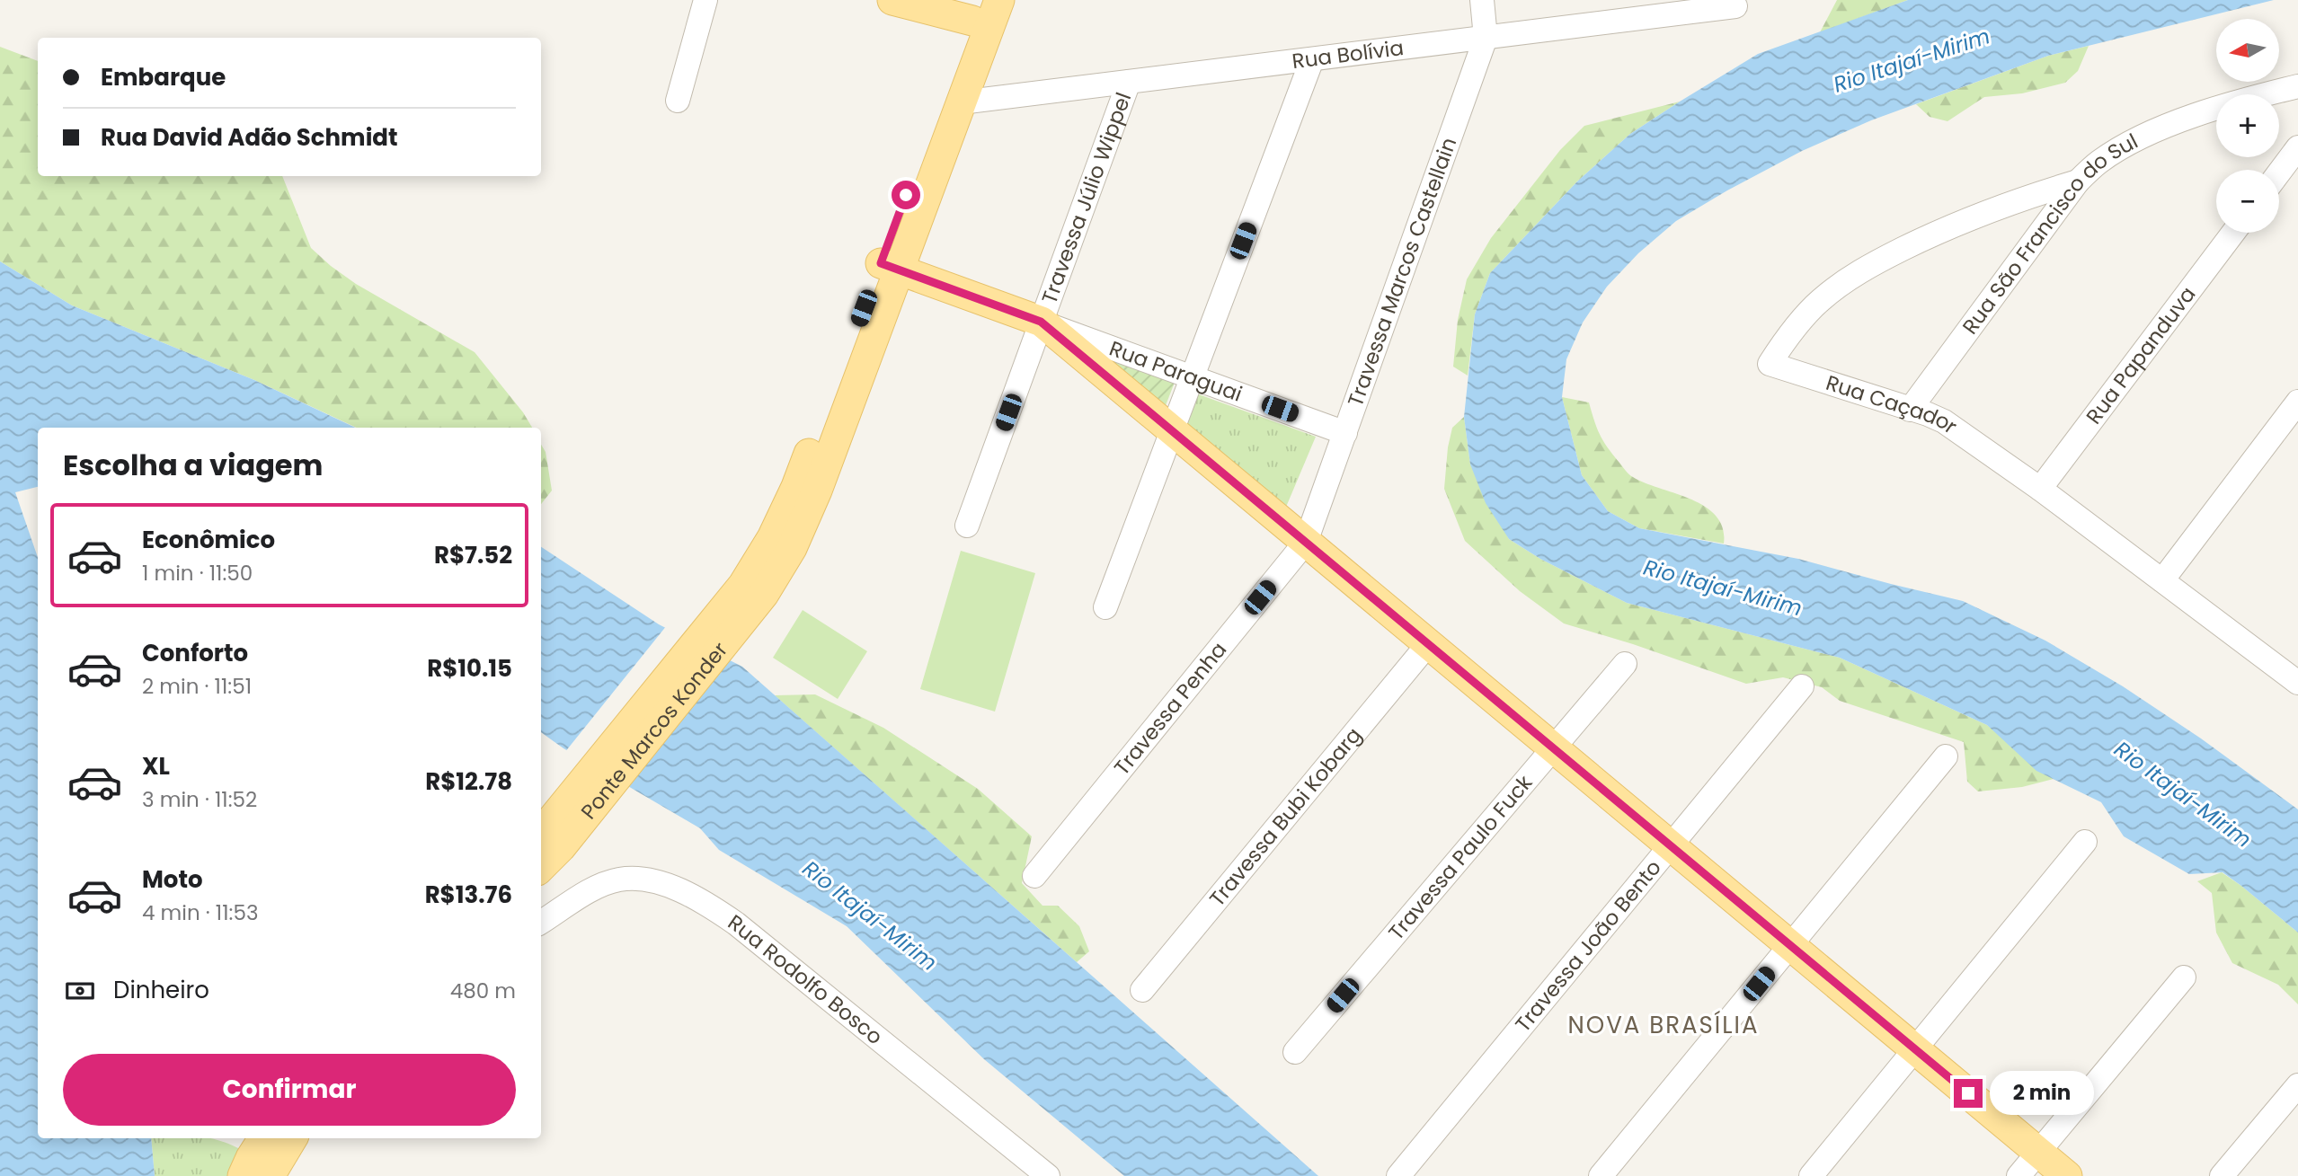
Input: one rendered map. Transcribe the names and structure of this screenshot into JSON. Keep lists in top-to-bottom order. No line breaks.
{"streets":{"main road":["Ponte Marcos Konder"],"street":["Rua Bolívia","Travessa Júlio Wippel","Rua São Francisco do Sul","Travessa Marcos Castellain","Rua Papanduva","Rua Paraguai","Rua Caçador","Travessa Penha","Travessa Bubi Kobarg","Travessa Paulo Fuck","Travessa João Bento","Rua Rodolfo Bosco"]},"crossings":[["Rua Bolívia","Travessa Júlio Wippel"],["Rua Bolívia","Travessa Marcos Castellain"],["Travessa Júlio Wippel","Rua Paraguai"],["Rua São Francisco do Sul","Rua Caçador"],["Travessa Marcos Castellain","Rua Paraguai"],["Travessa Marcos Castellain","Travessa Penha"],["Rua Papanduva","Rua Caçador"]],"districts":["NOVA BRASÍLIA"],"water":["Rio Itajaí-Mirim"],"north":"left","page":{"map_buttons":["+","−"],"banner":["Embarque","Rua David Adão Schmidt"],"heading":"Escolha a viagem","list":[{"name":"Econômico","note":"1 min · 11:50","value":"R$7.52"},{"name":"Conforto","note":"2 min · 11:51","value":"R$10.15"},{"name":"XL","note":"3 min · 11:52","value":"R$12.78"},{"name":"Moto","note":"4 min · 11:53","value":"R$13.76"}],"pay":["Dinheiro","480 m"],"buttons":"Confirmar","bubble":"2 min"}}
